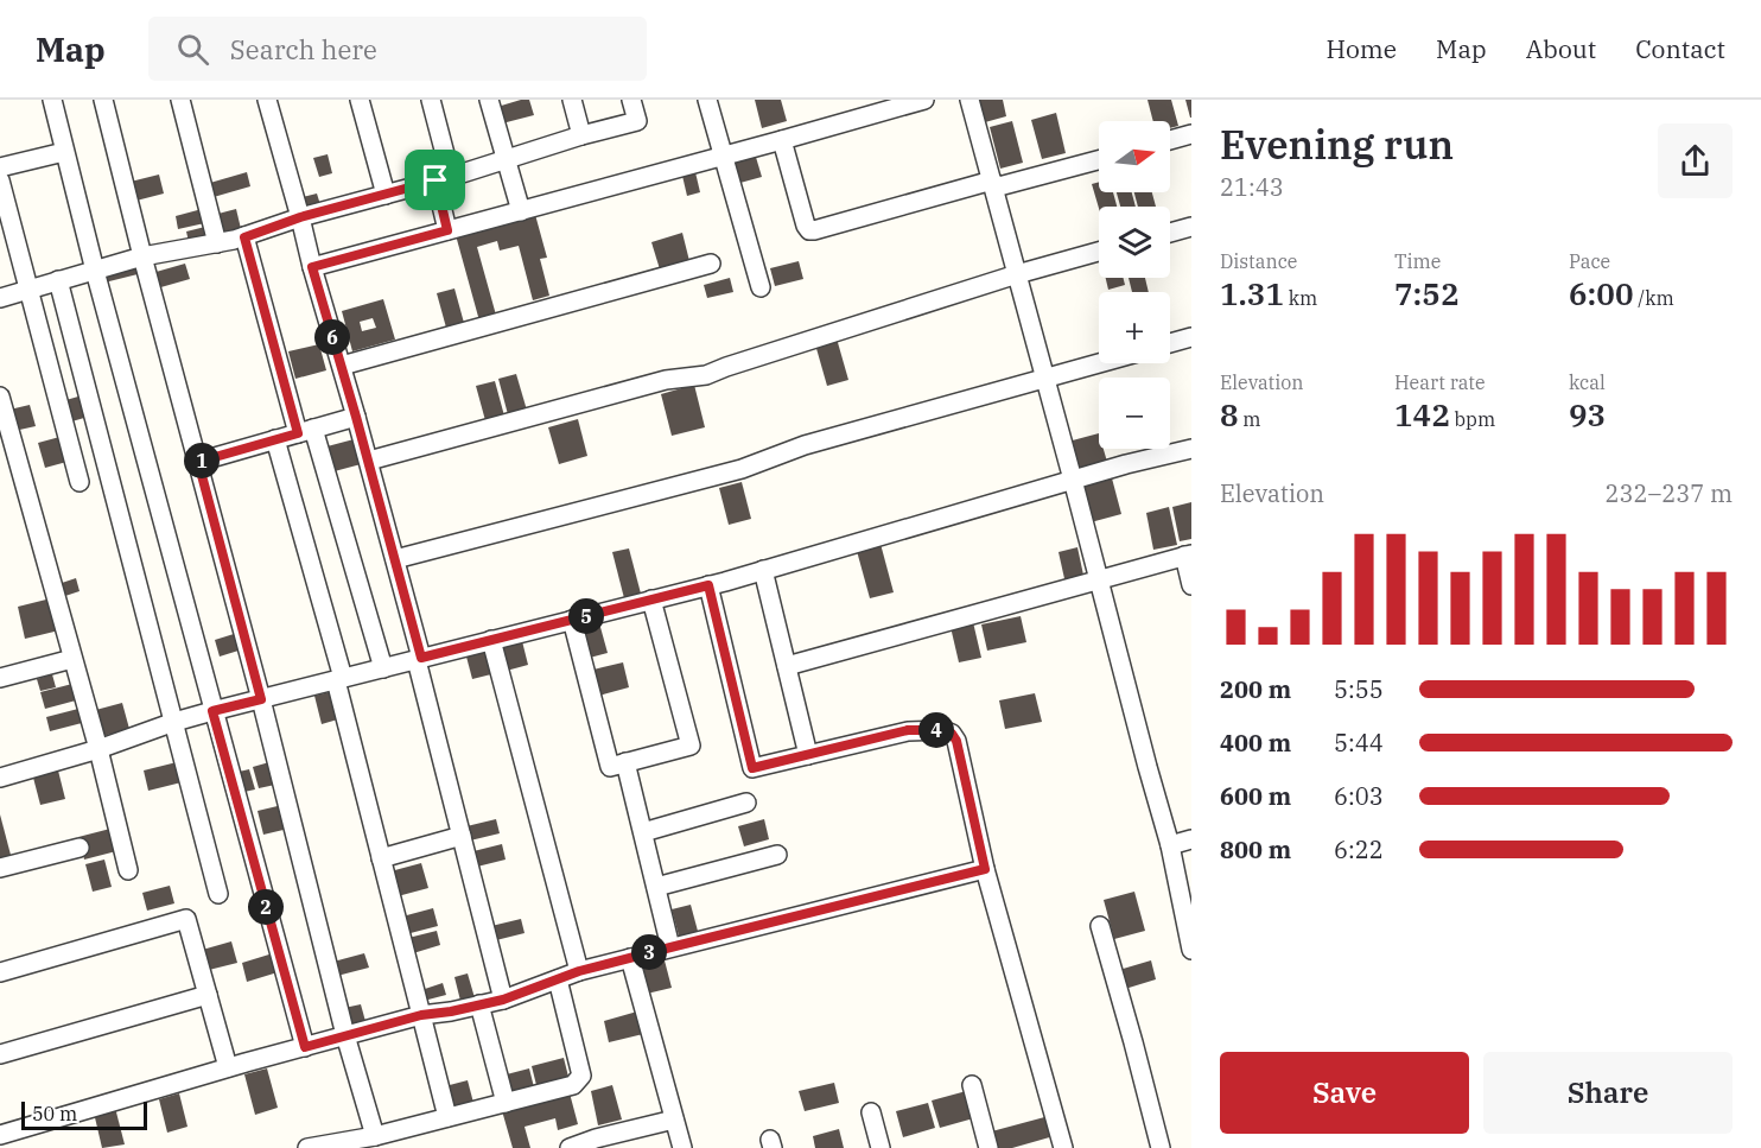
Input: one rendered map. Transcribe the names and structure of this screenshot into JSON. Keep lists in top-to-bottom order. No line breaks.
{"scale_bar":"50 m","north":"right","page":{"header":"Map","search":"Search here","nav":["Home","Map","About","Contact"],"heading":["Evening run","21:43"],"map_buttons":["+","−"],"stats":[["Distance","1.31 km"],["Time","7:52"],["Pace","6:00 /km"],["Elevation","8 m"],["Heart rate","142 bpm"],["kcal","93"]],"pins":["6","1","5","4","2","3"],"chart":["Elevation","232–237 m"],"list":[{"name":"200 m","note":"5:55"},{"name":"400 m","note":"5:44"},{"name":"600 m","note":"6:03"},{"name":"800 m","note":"6:22"}],"buttons":["Save","Share"],"scale":"50 m"}}
